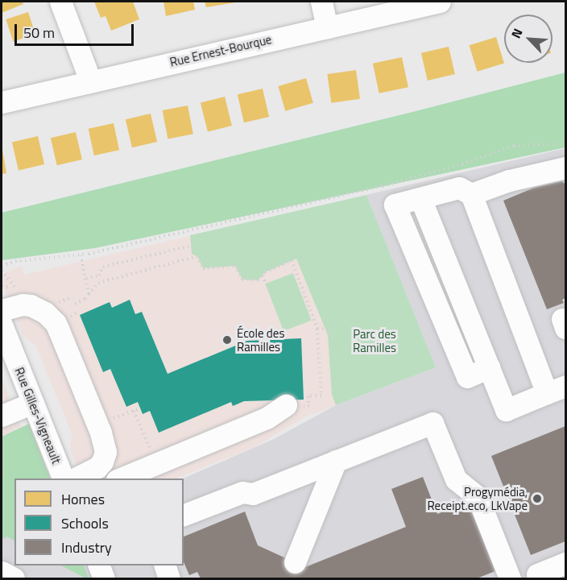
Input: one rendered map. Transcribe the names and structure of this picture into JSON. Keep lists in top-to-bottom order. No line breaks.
{"streets":{"street":["Rue Ernest-Bourque","Rue Gilles-Vigneault"]},"parks":["Parc des Ramilles"],"places":["École des Ramilles","Progymédia, Receipt.eco, LkVape"],"legend":["Homes","Schools","Industry"],"scale_bar":"50 m","north":"top left"}
